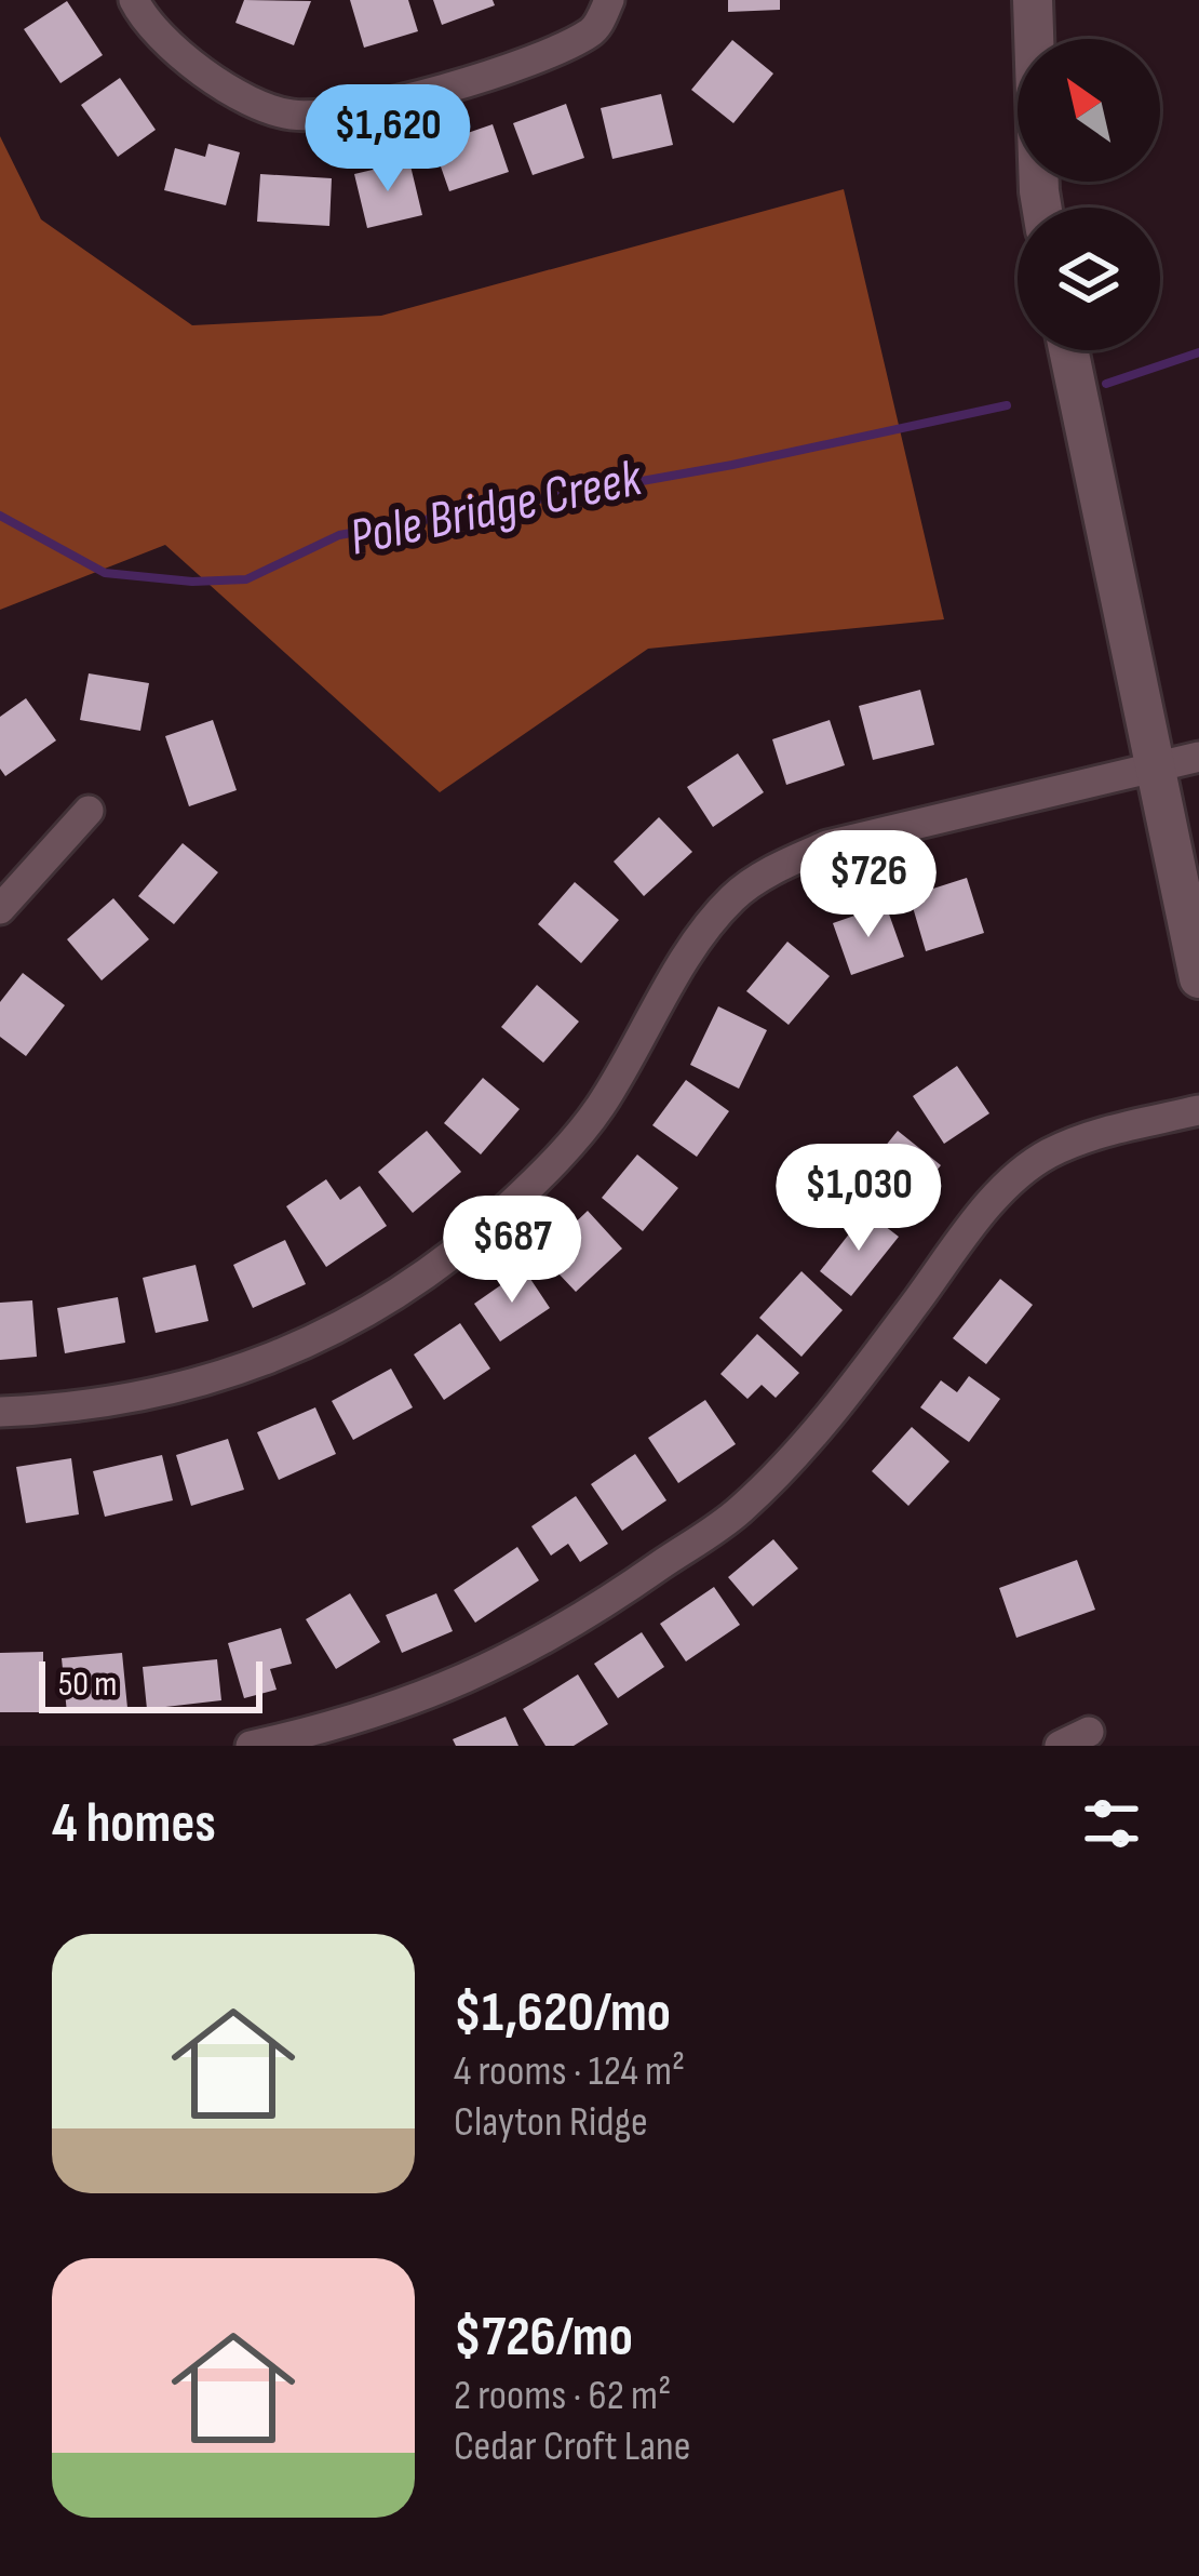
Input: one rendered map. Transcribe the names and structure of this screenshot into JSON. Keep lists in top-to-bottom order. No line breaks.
{"water":["Pole Bridge Creek"],"scale_bar":"50 m","north":"top left","page":{"price":["$1,620","$726","$1,030","$687"],"scale":"50 m","heading":"4 homes","list":[{"name":"$1,620/mo","note":"4 rooms · 124 m² · Clayton Ridge"},{"name":"$726/mo","note":"2 rooms · 62 m² · Cedar Croft Lane"}]}}
